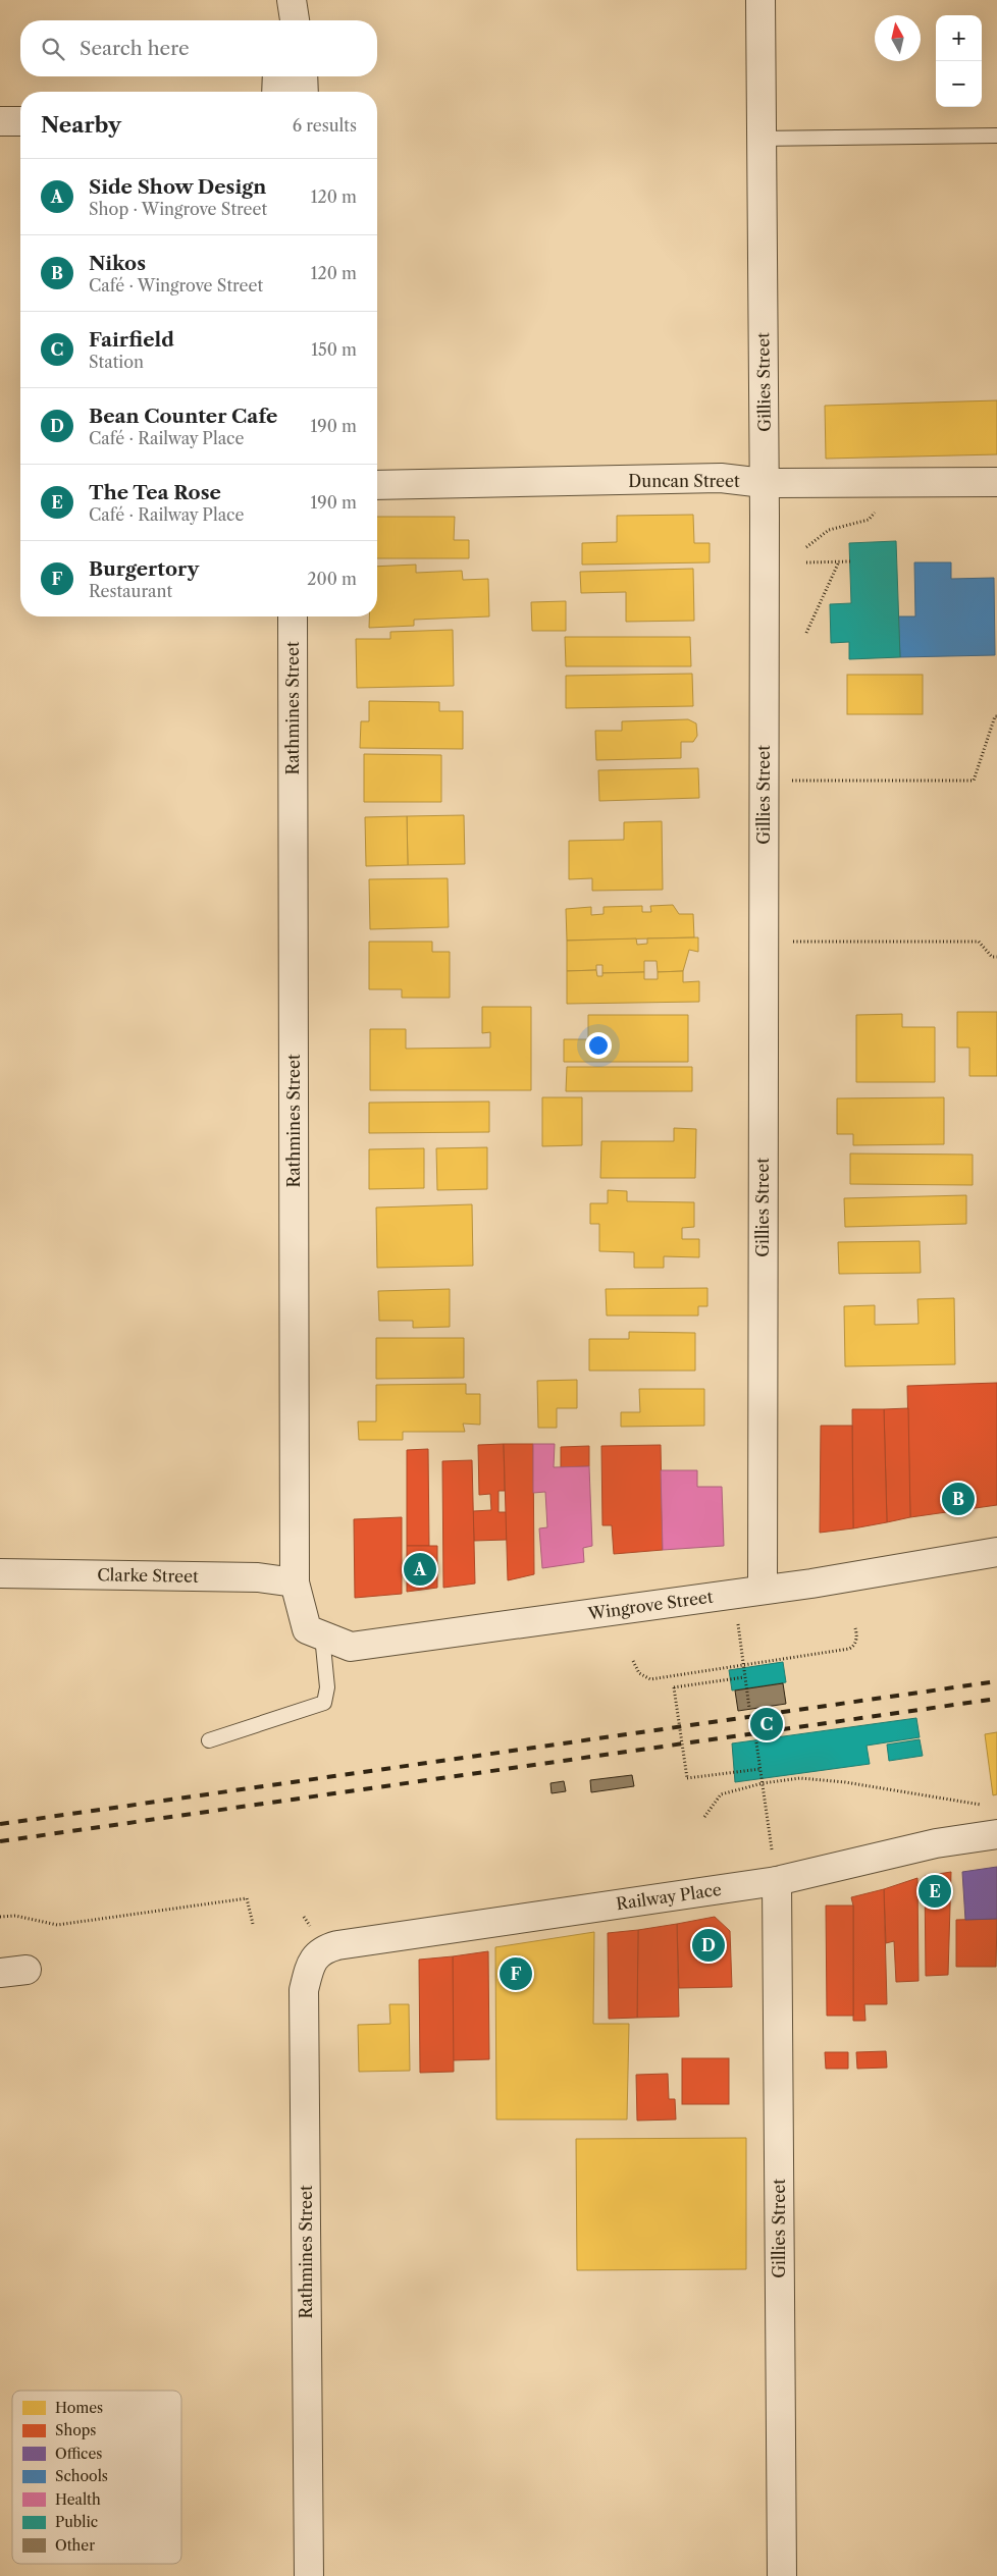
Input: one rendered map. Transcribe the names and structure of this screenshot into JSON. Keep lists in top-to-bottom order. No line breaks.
{"streets":{"street":["Gillies Street","Duncan Street","Rathmines Street","Clarke Street","Wingrove Street","Railway Place"]},"crossings":[["Gillies Street","Duncan Street"],["Gillies Street","Wingrove Street"],["Gillies Street","Railway Place"],["Rathmines Street","Clarke Street"],["Rathmines Street","Wingrove Street"],["Rathmines Street","Railway Place"]],"legend":["Homes","Shops","Offices","Schools","Health","Public","Other"],"north":"top","page":{"map_buttons":["+","−"],"search":"Search here","heading":["Nearby","6 results"],"list":[{"mark":"A","name":"Side Show Design","note":"Shop · Wingrove Street","value":"120 m"},{"mark":"B","name":"Nikos","note":"Café · Wingrove Street","value":"120 m"},{"mark":"C","name":"Fairfield","note":"Station","value":"150 m"},{"mark":"D","name":"Bean Counter Cafe","note":"Café · Railway Place","value":"190 m"},{"mark":"E","name":"The Tea Rose","note":"Café · Railway Place","value":"190 m"},{"mark":"F","name":"Burgertory","note":"Restaurant","value":"200 m"}],"pins":["B","A","C","E","D","F"]}}
